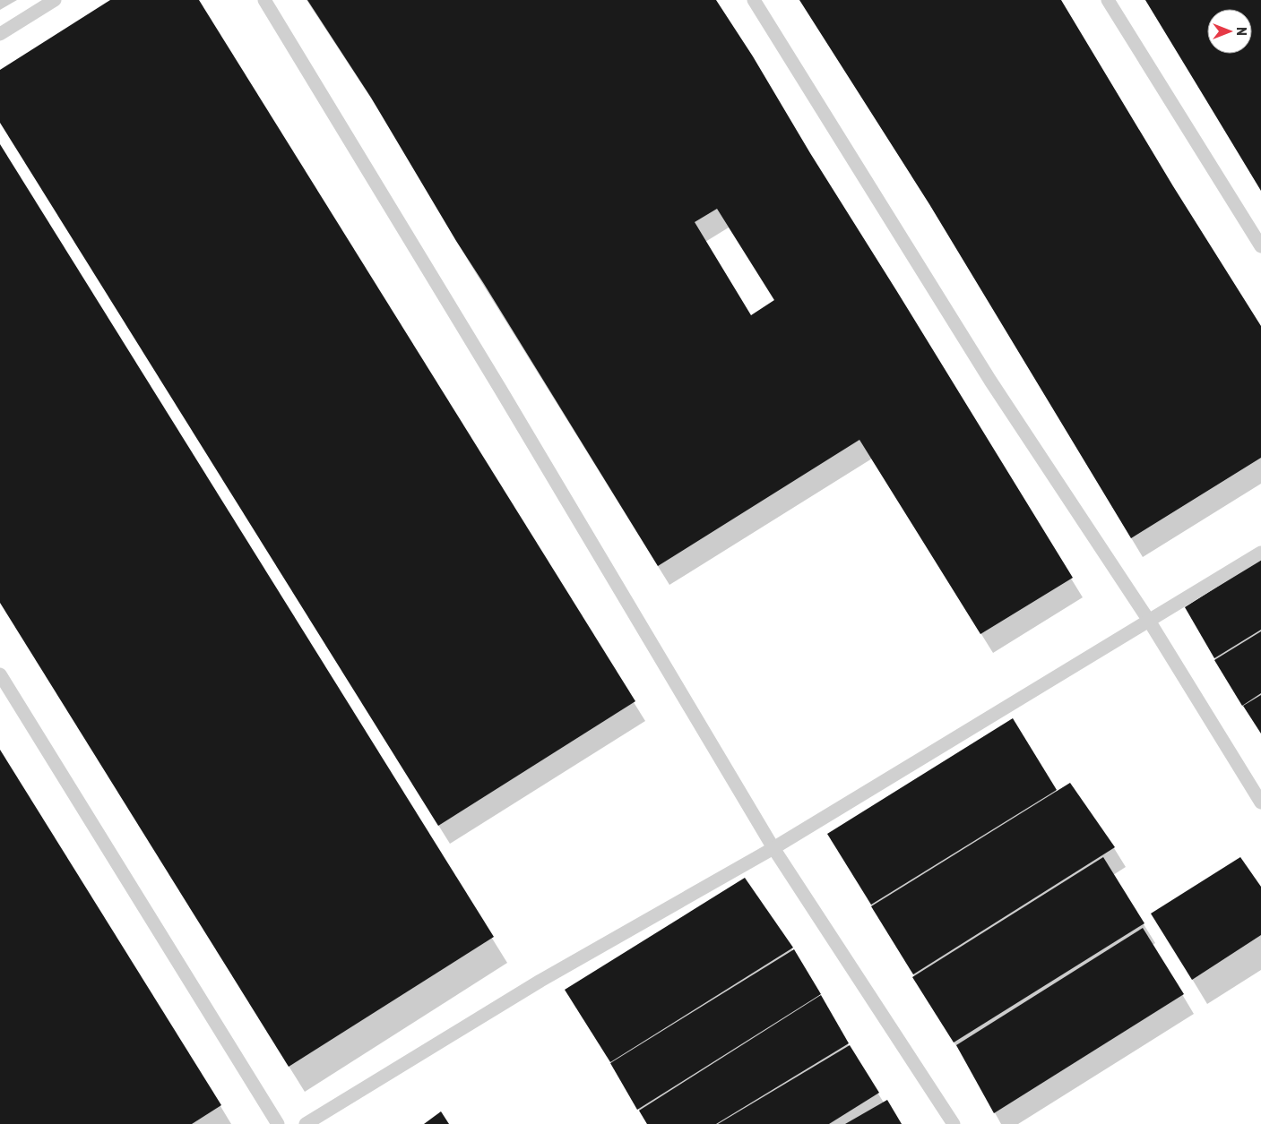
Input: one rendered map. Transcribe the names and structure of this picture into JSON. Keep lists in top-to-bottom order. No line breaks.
{"north":"right"}
